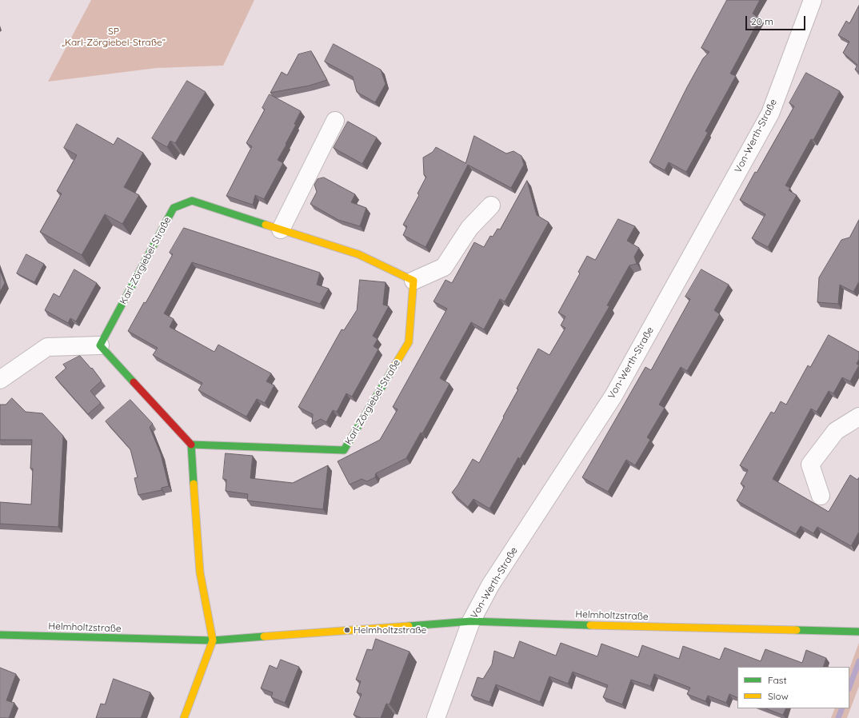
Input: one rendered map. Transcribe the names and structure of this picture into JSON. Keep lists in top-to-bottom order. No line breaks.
{"streets":{"street":["Von-Werth-Straße","Karl-Zörgiebel-Straße","Helmholtzstraße"]},"crossings":[["Von-Werth-Straße","Helmholtzstraße"]],"parks":["SP „Karl-Zörgiebel-Straße“"],"places":["Helmholtzstraße"],"legend":["Fast","Slow"],"scale_bar":"20 m"}
